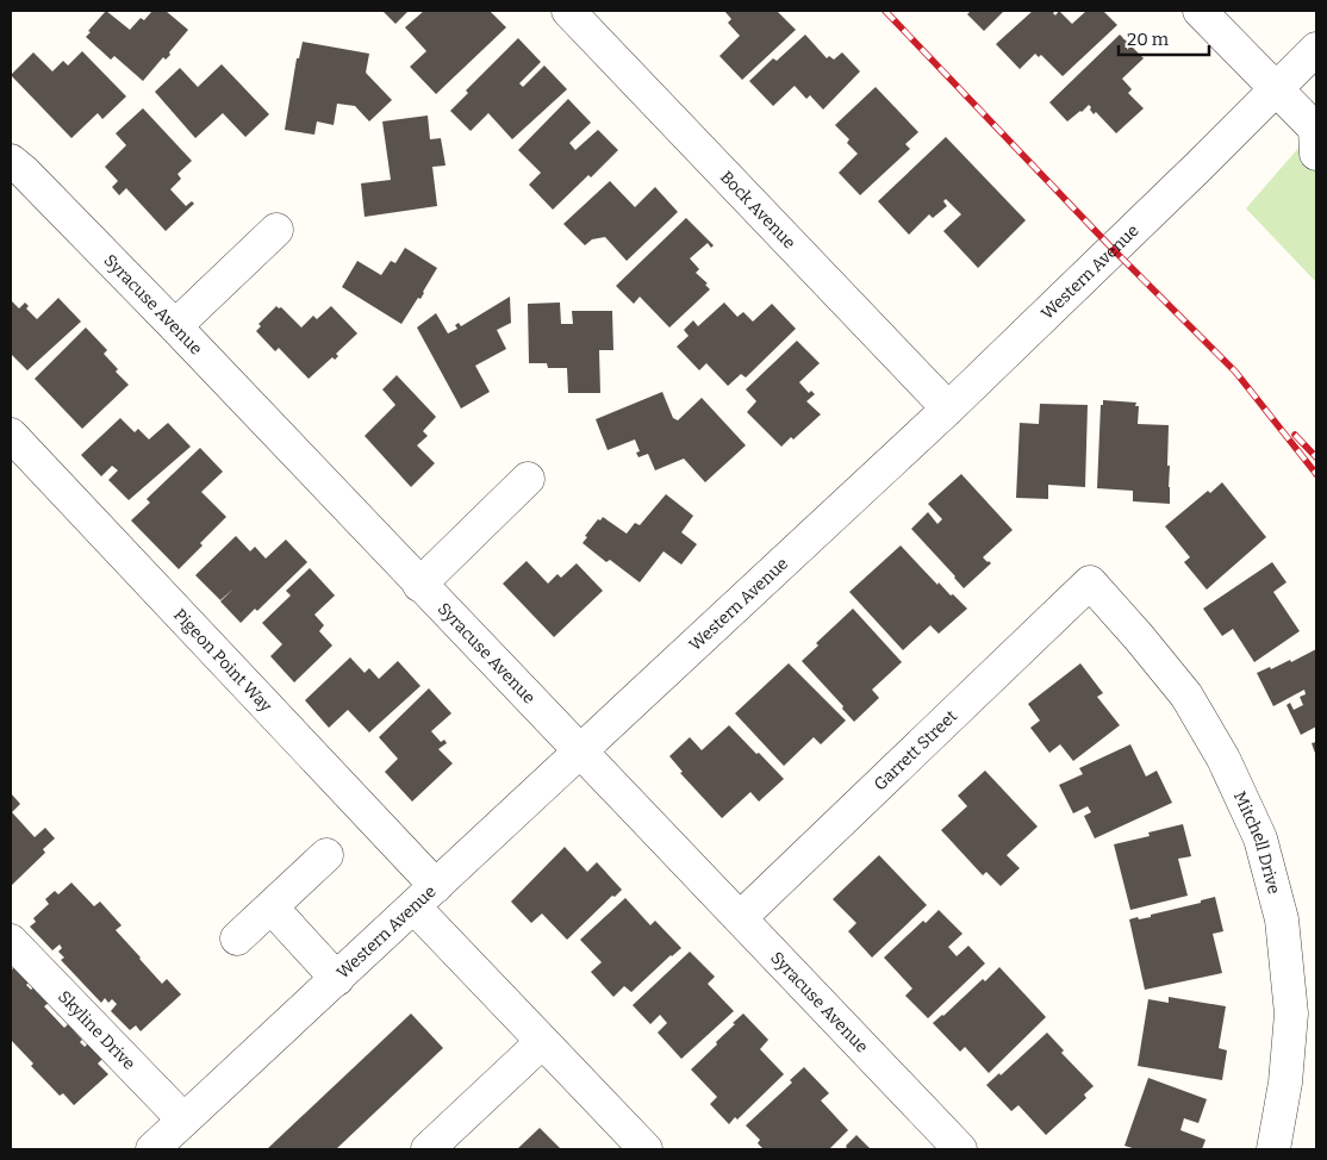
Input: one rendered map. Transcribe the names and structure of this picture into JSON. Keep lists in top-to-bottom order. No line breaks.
{"streets":{"street":["Bock Avenue","Western Avenue","Syracuse Avenue","Pigeon Point Way","Garrett Street","Mitchell Drive","Skyline Drive"]},"crossings":[["Bock Avenue","Western Avenue"],["Western Avenue","Syracuse Avenue"],["Western Avenue","Pigeon Point Way"],["Western Avenue","Skyline Drive"],["Syracuse Avenue","Garrett Street"],["Garrett Street","Mitchell Drive"]],"scale_bar":"20 m"}
